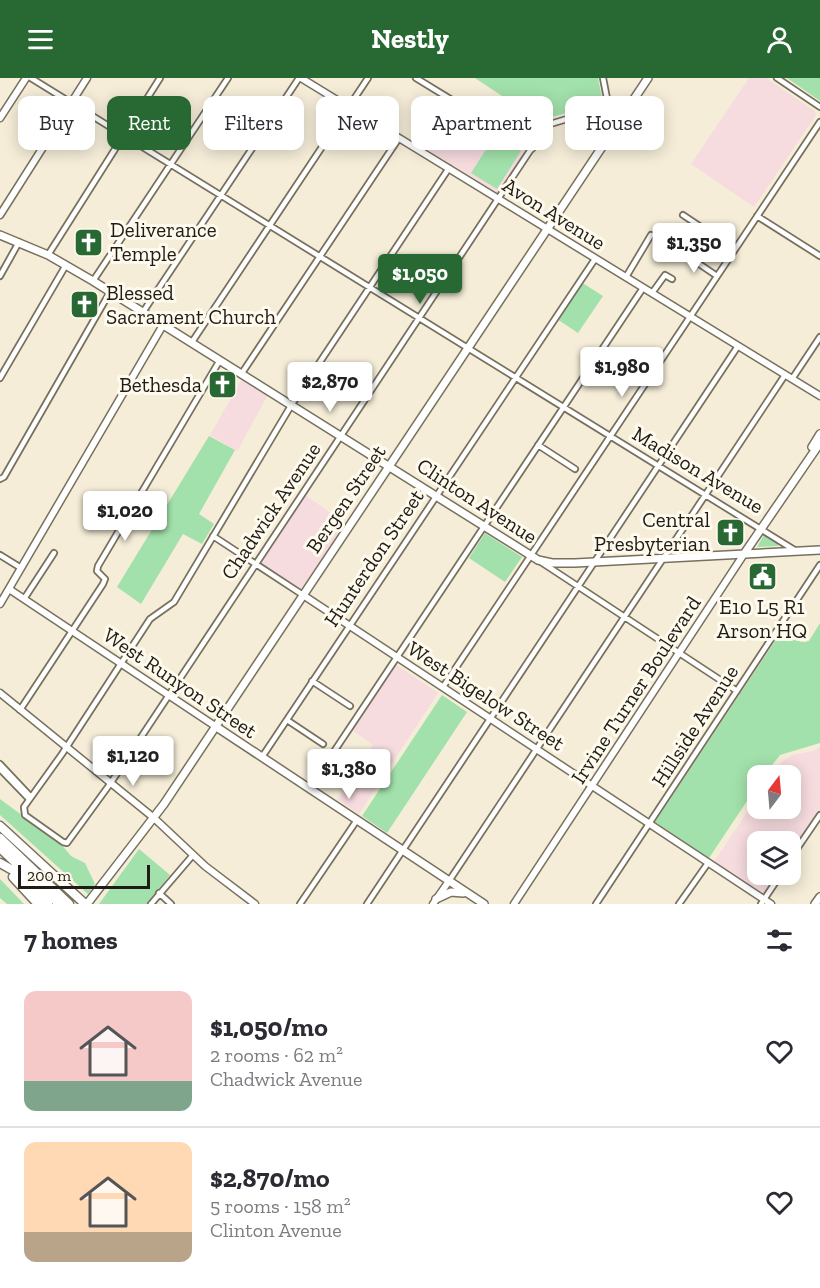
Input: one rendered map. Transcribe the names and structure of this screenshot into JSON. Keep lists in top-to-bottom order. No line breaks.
{"streets":{"main road":["Bergen Street","Clinton Avenue","West Runyon Street","Irvine Turner Boulevard"],"street":["Avon Avenue","Madison Avenue","Chadwick Avenue","Hunterdon Street","West Bigelow Street","Hillside Avenue"]},"crossings":[["Avon Avenue","Bergen Street"],["Avon Avenue","Chadwick Avenue"],["Avon Avenue","Hunterdon Street"],["Madison Avenue","Bergen Street"],["Madison Avenue","Clinton Avenue"],["Madison Avenue","Chadwick Avenue"],["Madison Avenue","Hunterdon Street"],["Madison Avenue","Irvine Turner Boulevard"],["Bergen Street","Clinton Avenue"],["Bergen Street","West Runyon Street"],["Bergen Street","West Bigelow Street"],["Clinton Avenue","Chadwick Avenue"],["Clinton Avenue","Hunterdon Street"],["Clinton Avenue","Irvine Turner Boulevard"],["Chadwick Avenue","West Runyon Street"],["Chadwick Avenue","West Bigelow Street"],["Hunterdon Street","West Runyon Street"],["Hunterdon Street","West Bigelow Street"],["Irvine Turner Boulevard","West Bigelow Street"],["West Bigelow Street","Hillside Avenue"]],"places":{"church":["Deliverance Temple","Blessed Sacrament Church","Bethesda","Central Presbyterian"],"public building":["E10 L5 R1 Arson HQ"]},"scale_bar":"200 m","north":"top","page":{"header":"Nestly","chip":["Buy","Rent","Filters","New","Apartment","House"],"price":["$1,350","$1,050","$1,980","$2,870","$1,020","$1,120","$1,380"],"scale":"200 m","heading":"7 homes","list":[{"name":"$1,050/mo","note":"2 rooms · 62 m² · Chadwick Avenue"},{"name":"$2,870/mo","note":"5 rooms · 158 m² · Clinton Avenue"}]}}
